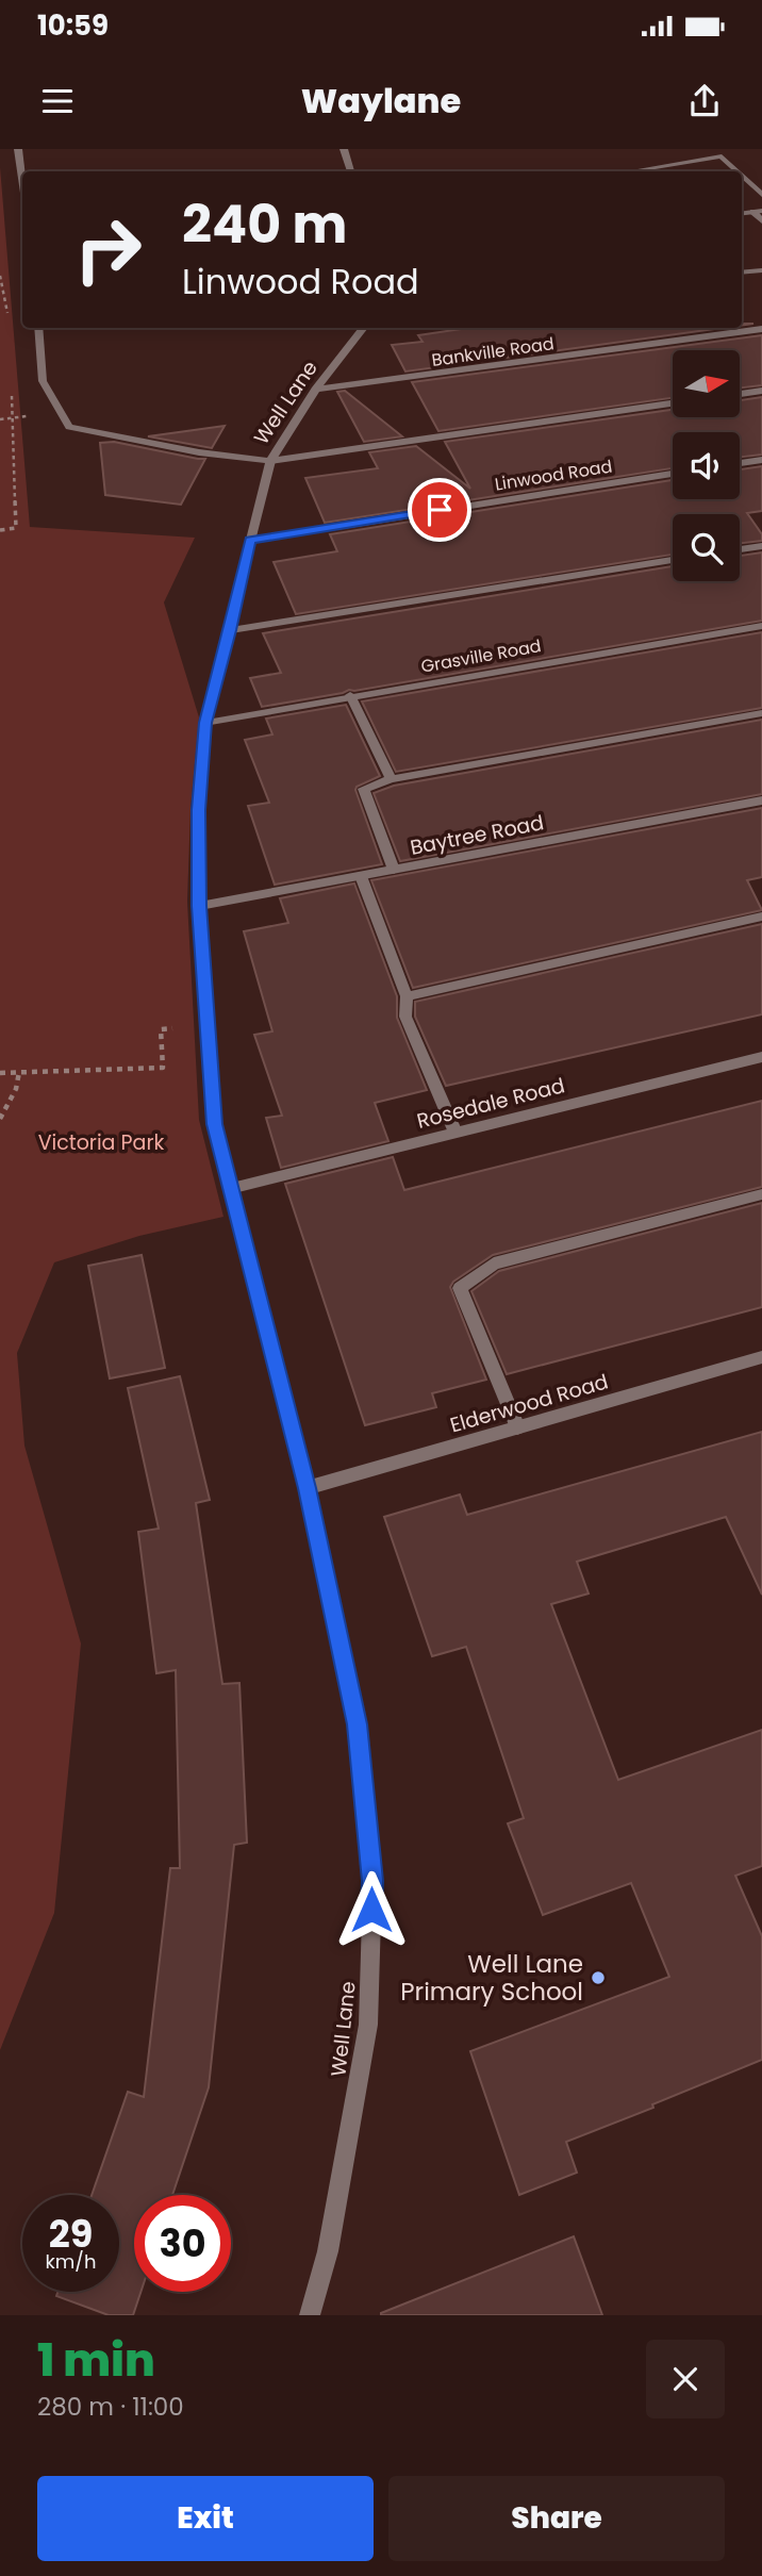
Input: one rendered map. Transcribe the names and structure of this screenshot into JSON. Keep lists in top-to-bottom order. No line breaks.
{"streets":{"street":["Bankville Road","Well Lane","Linwood Road","Grasville Road","Baytree Road","Rosedale Road","Elderwood Road"]},"crossings":[["Bankville Road","Well Lane"],["Well Lane","Linwood Road"],["Well Lane","Grasville Road"],["Well Lane","Baytree Road"],["Well Lane","Rosedale Road"],["Well Lane","Elderwood Road"]],"parks":["Victoria Park"],"places":["Well Lane Primary School"],"north":"right","page":{"status":"10:59","header":"Waylane","turn":["240 m","Linwood Road"],"speed":"29 km/h","limit":"30","heading":["1 min","280 m · 11:00"],"buttons":["Exit","Share"]}}
